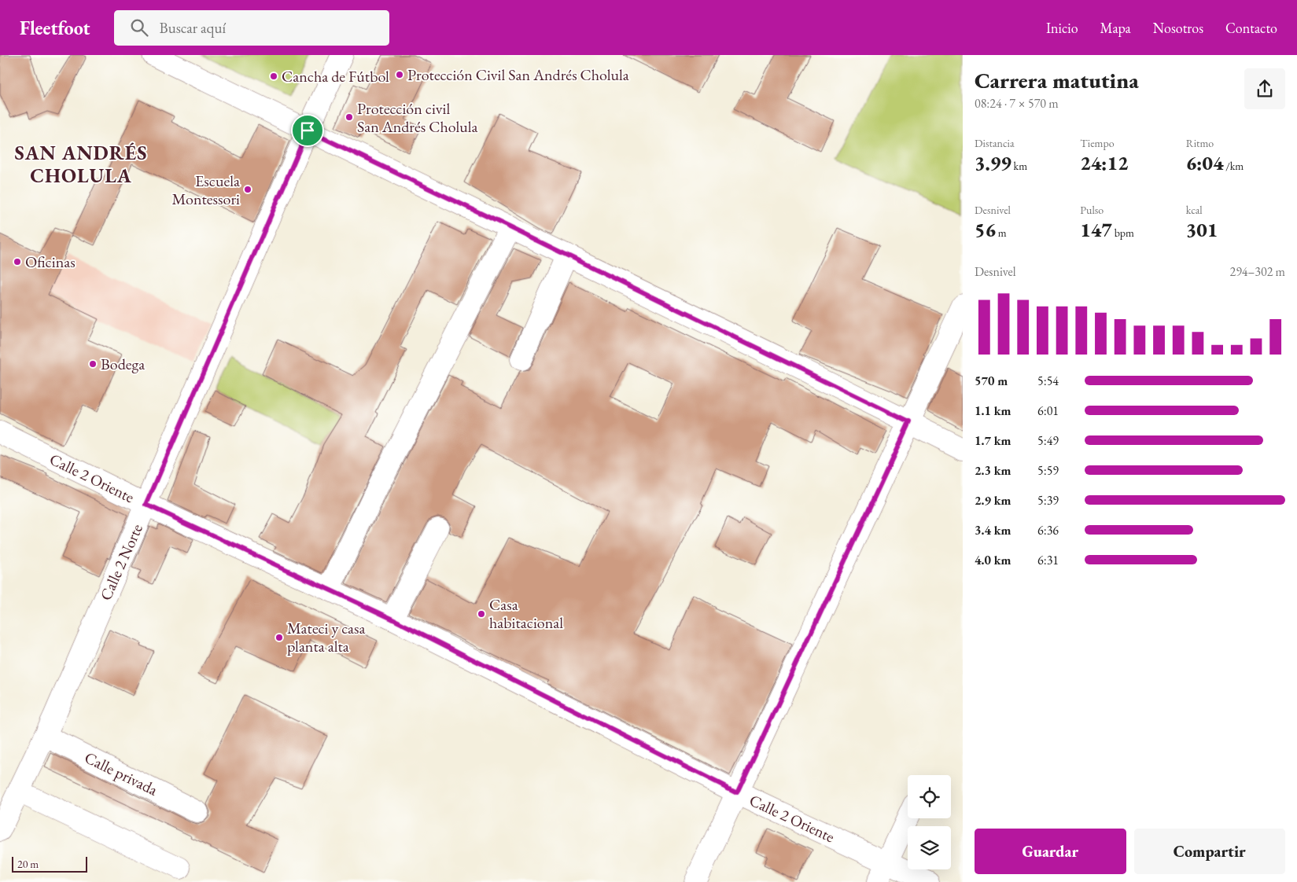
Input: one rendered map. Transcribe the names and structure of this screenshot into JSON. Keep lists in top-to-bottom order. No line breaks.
{"streets":{"street":["Calle 2 Oriente","Calle 2 Norte","Calle privada"]},"crossings":[["Calle 2 Oriente","Calle 2 Norte"],["Calle 2 Norte","Calle privada"]],"districts":["SAN ANDRÉS CHOLULA"],"places":["Protección Civil San Andrés Cholula","Cancha de Fútbol","Protección civil San Andrés Cholula","Escuela Montessori","Oficinas","Bodega","Casa habitacional","Mateci y casa planta alta"],"scale_bar":"20 m","page":{"header":"Fleetfoot","search":"Buscar aquí","nav":["Inicio","Mapa","Nosotros","Contacto"],"heading":["Carrera matutina","08:24 · 7 × 570 m"],"stats":[["Distancia","3.99 km"],["Tiempo","24:12"],["Ritmo","6:04 /km"],["Desnivel","56 m"],["Pulso","147 bpm"],["kcal","301"]],"chart":["Desnivel","294–302 m"],"list":[{"name":"570 m","note":"5:54"},{"name":"1.1 km","note":"6:01"},{"name":"1.7 km","note":"5:49"},{"name":"2.3 km","note":"5:59"},{"name":"2.9 km","note":"5:39"},{"name":"3.4 km","note":"6:36"},{"name":"4.0 km","note":"6:31"}],"buttons":["Guardar","Compartir"],"scale":"20 m"}}
